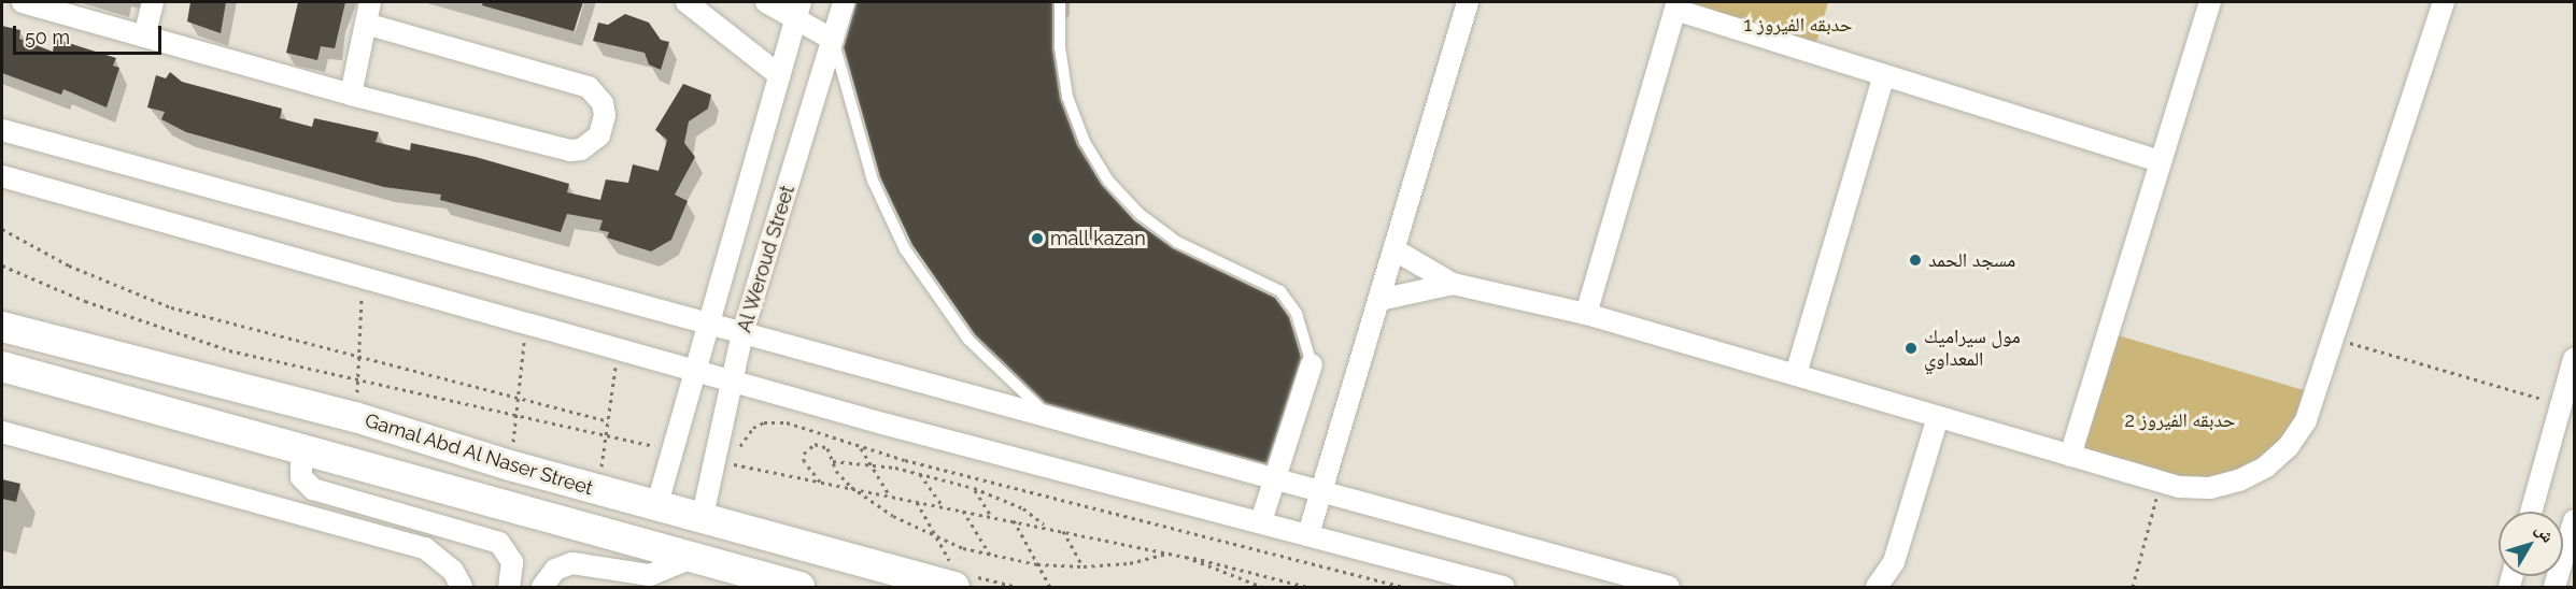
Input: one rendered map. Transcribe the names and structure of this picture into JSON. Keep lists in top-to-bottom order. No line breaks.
{"streets":{"main road":["Gamal Abd Al Naser Street"],"street":["Al Weroud Street"]},"crossings":[["Al Weroud Street","Gamal Abd Al Naser Street"]],"parks":["حدبقه الفيروز 1","حدبقه الفيروز 2"],"places":["mall kazan","مسجد الحمد","مول سيراميك المعداوي"],"scale_bar":"50 m","north":"top right"}
